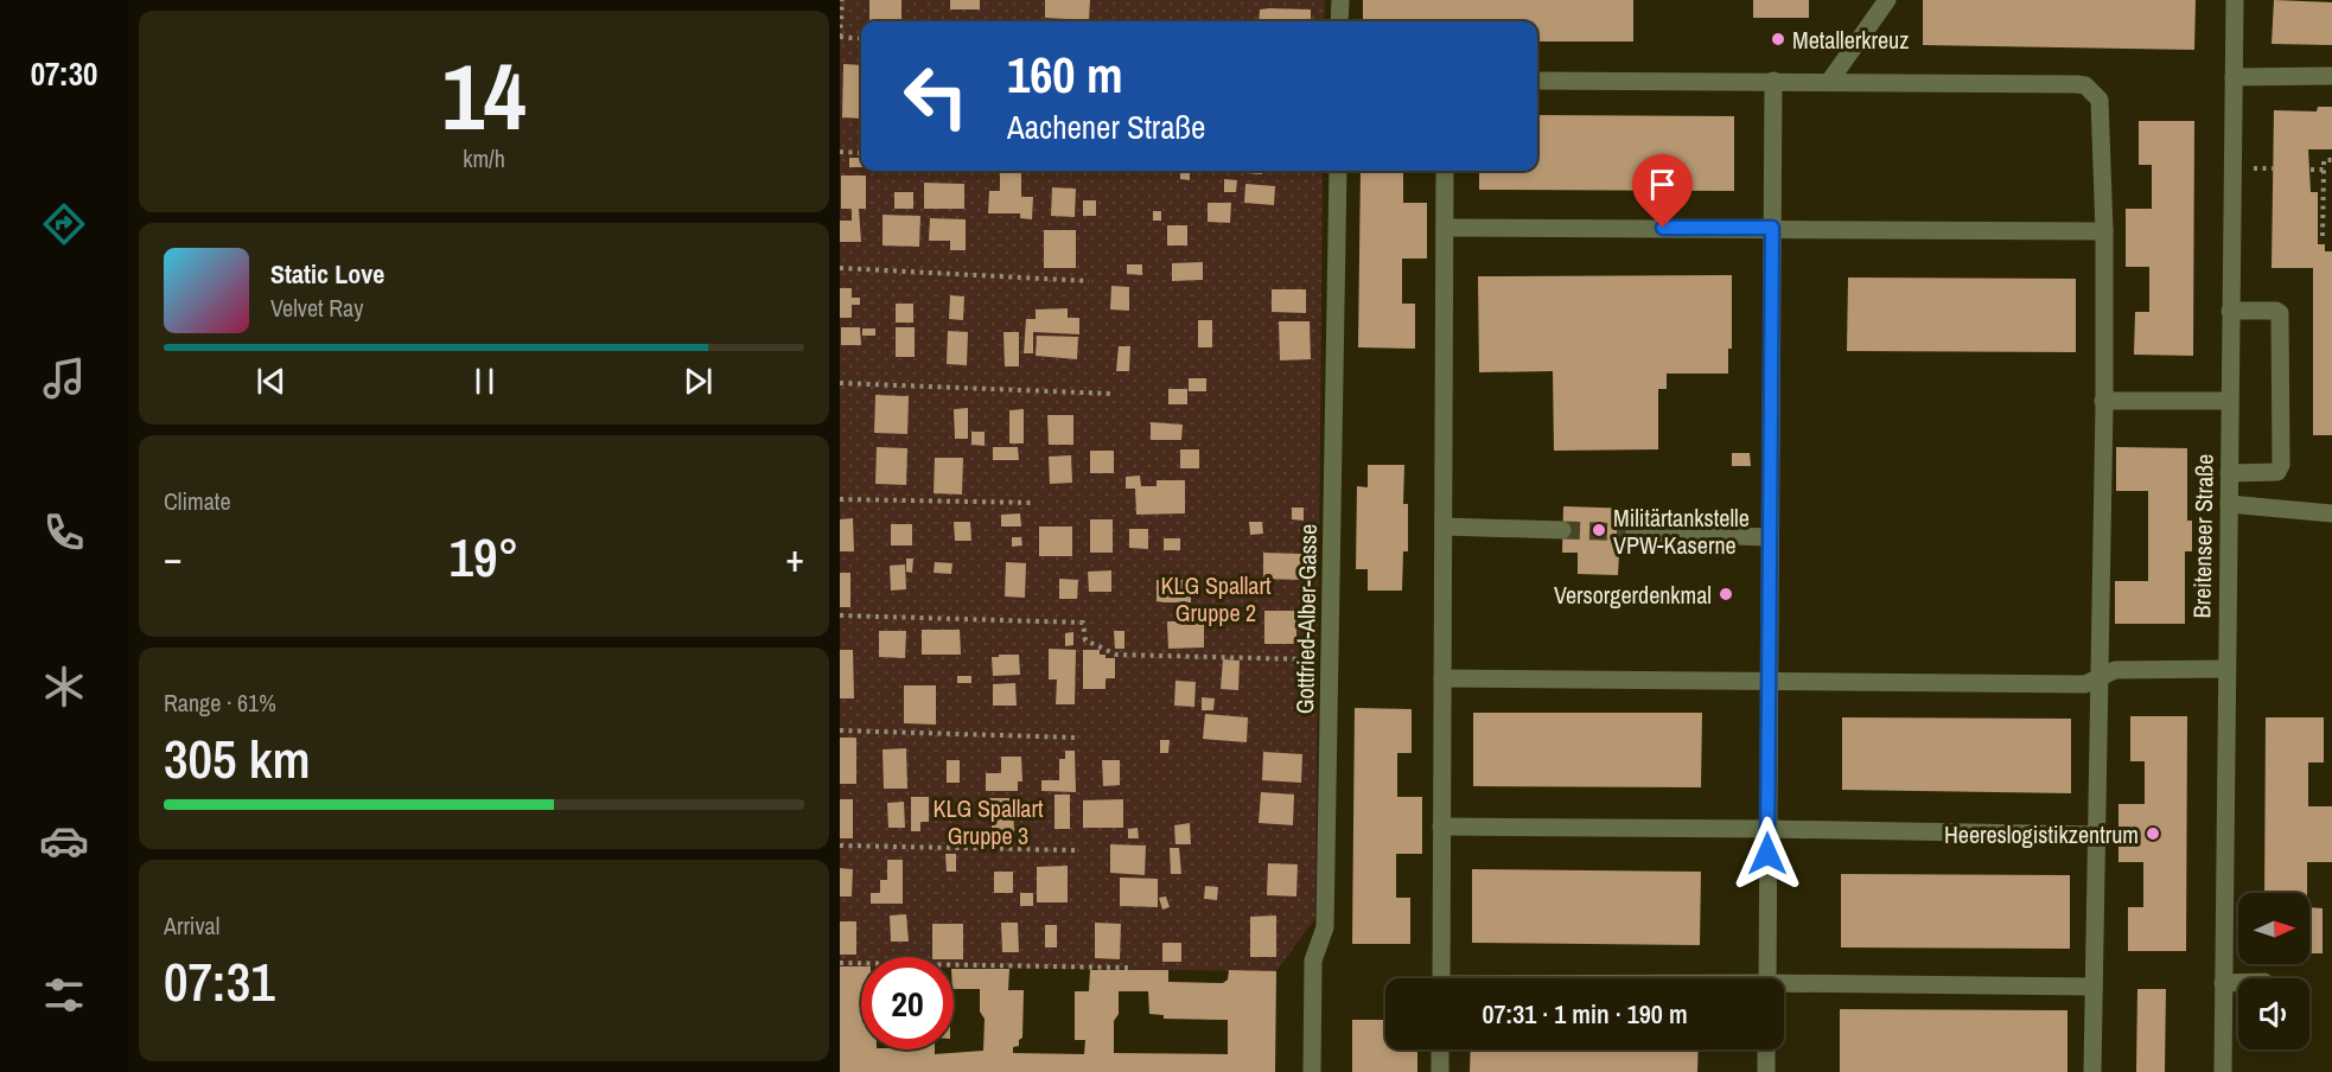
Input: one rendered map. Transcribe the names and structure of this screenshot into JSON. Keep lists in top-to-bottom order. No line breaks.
{"streets":{"street":["Breitenseer Straße","Gottfried-Alber-Gasse"]},"parks":["KLG Spallart Gruppe 2","KLG Spallart Gruppe 3"],"places":["Metallerkreuz","Militärtankstelle VPW-Kaserne","Versorgerdenkmal","Heereslogistikzentrum"],"north":"right","page":{"tabs":"07:30","tile":[["14","km/h"],"Climate",["Range · 61%","305 km"],["Arrival","07:31"]],"turn":["160 m","Aachener Straße"],"song":["Static Love","Velvet Ray"],"heat":["−","19°","+"],"limit":"20","trip":"07:31 · 1 min · 190 m"}}
